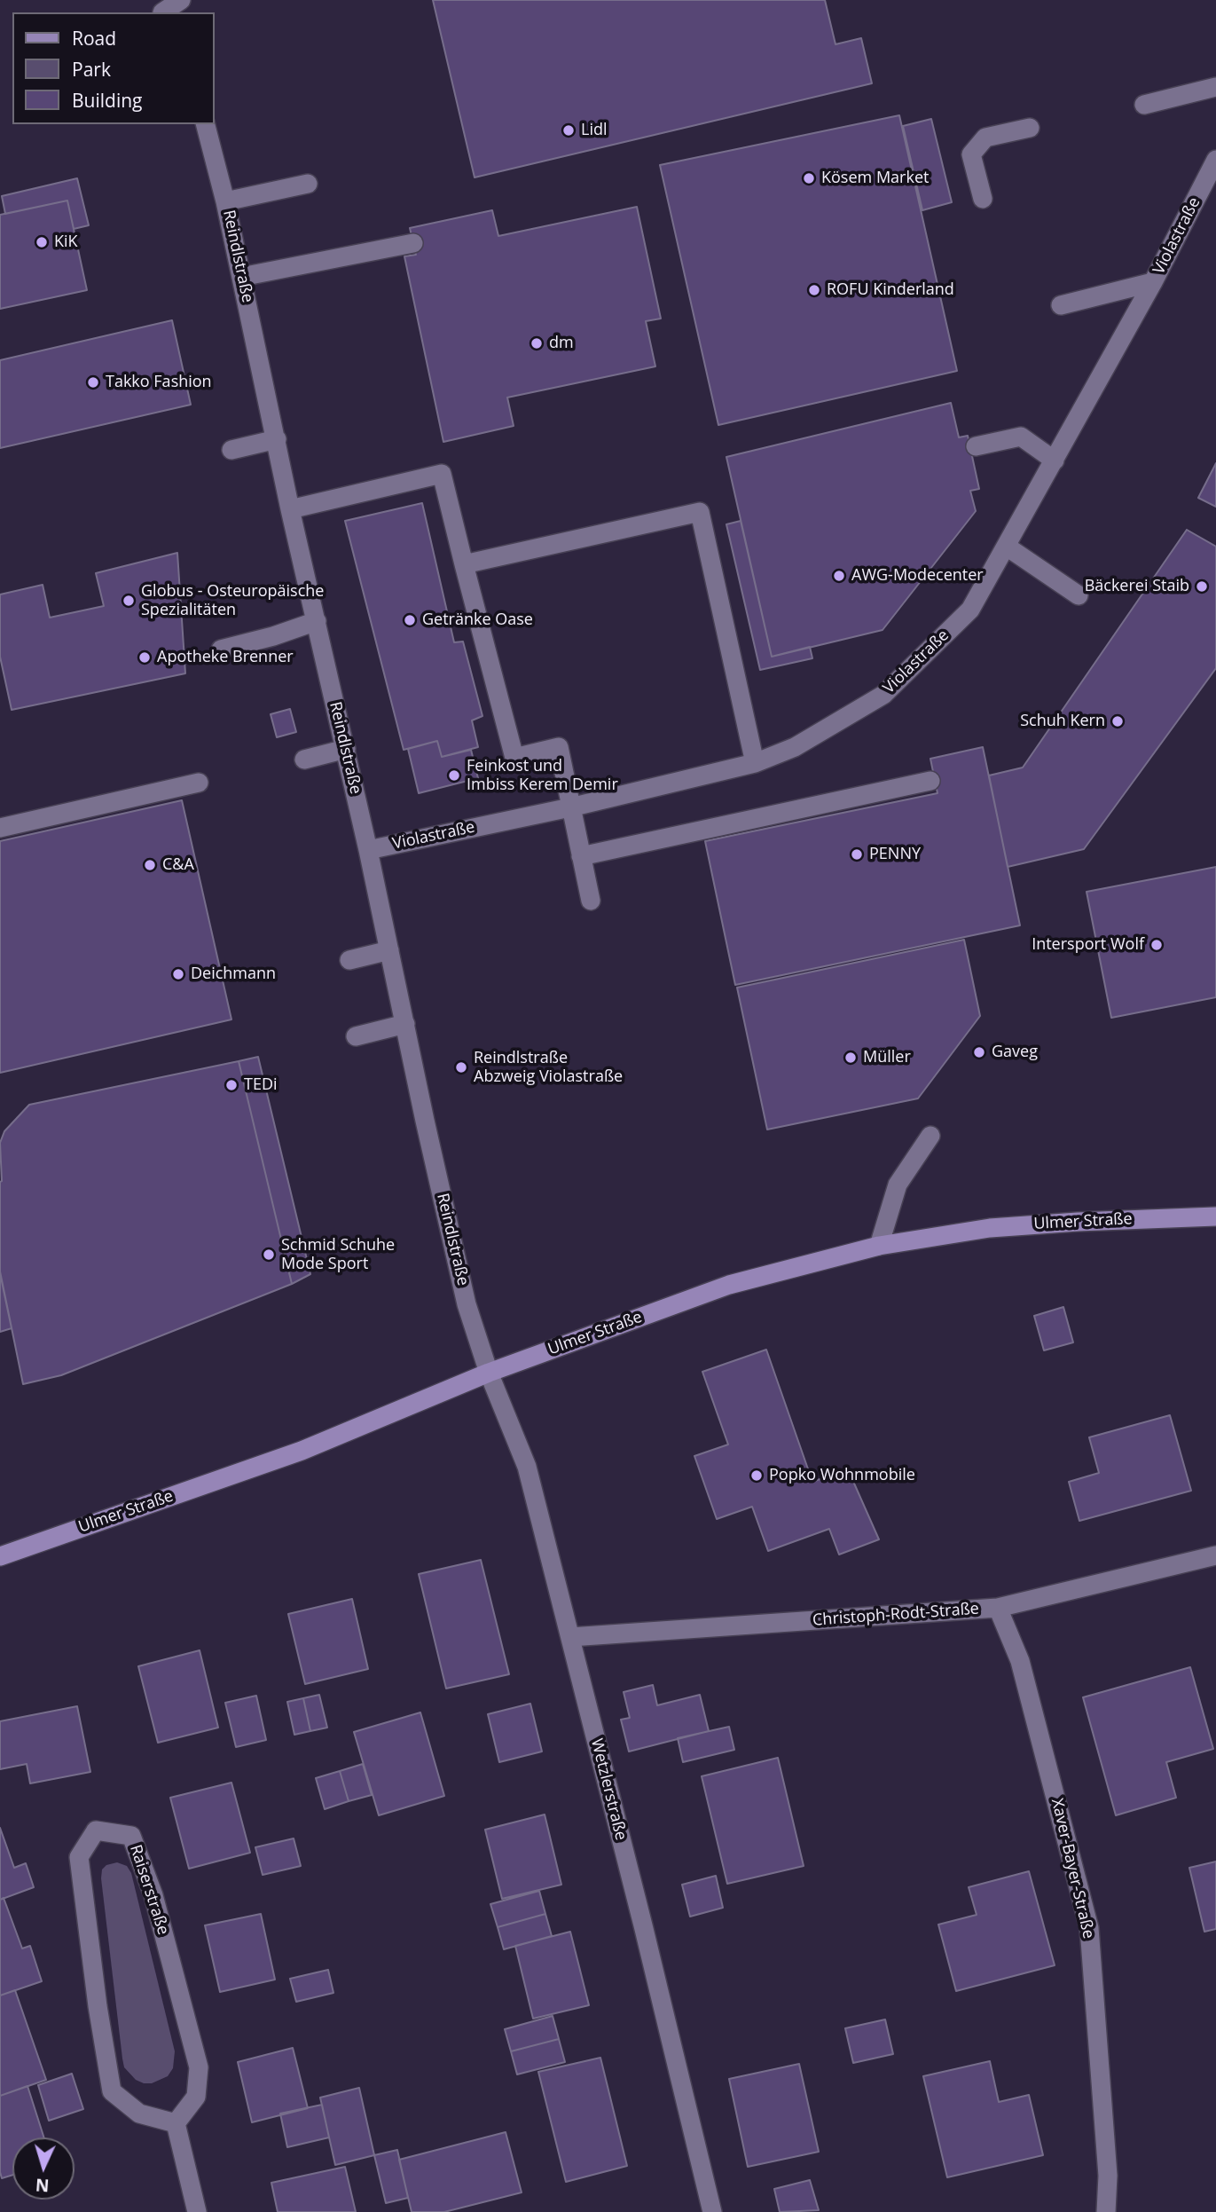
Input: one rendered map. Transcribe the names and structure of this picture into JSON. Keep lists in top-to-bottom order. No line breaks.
{"streets":{"main road":["Ulmer Straße"],"street":["Violastraße","Reindlstraße","Christoph-Rodt-Straße","Wetzlerstraße","Xaver-Bayer-Straße","Raiserstraße"]},"crossings":[["Violastraße","Reindlstraße"],["Reindlstraße","Ulmer Straße"],["Reindlstraße","Wetzlerstraße"],["Ulmer Straße","Wetzlerstraße"],["Christoph-Rodt-Straße","Wetzlerstraße"],["Christoph-Rodt-Straße","Xaver-Bayer-Straße"]],"places":["Lidl","Kösem Market","KiK","ROFU Kinderland","dm","Takko Fashion","AWG-Modecenter","Bäckerei Staib","Globus - Osteuropäische Spezialitäten","Getränke Oase","Apotheke Brenner","Schuh Kern","Feinkost und Imbiss Kerem Demir","PENNY","C&A","Intersport Wolf","Deichmann","Gaveg","Müller","Reindlstraße Abzweig Violastraße","TEDi","Schmid Schuhe Mode Sport","Popko Wohnmobile"],"legend":["Road","Park","Building"],"north":"bottom"}
